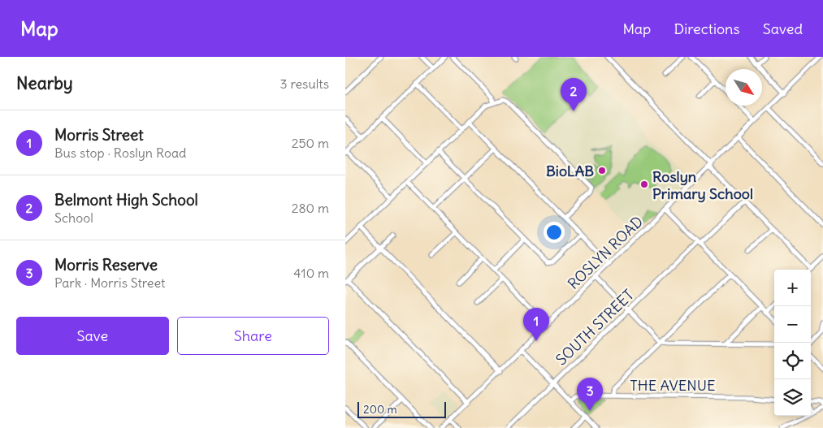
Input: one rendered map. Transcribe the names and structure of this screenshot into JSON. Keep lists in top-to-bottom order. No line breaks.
{"streets":{"street":["ROSLYN ROAD","SOUTH STREET","THE AVENUE"]},"places":["BioLAB","Roslyn Primary School"],"scale_bar":"200 m","north":"bottom right","page":{"header":"Map","nav":["Map","Directions","Saved"],"heading":["Nearby","3 results"],"pins":["2","1","3"],"list":[{"mark":"1","name":"Morris Street","note":"Bus stop · Roslyn Road","value":"250 m"},{"mark":"2","name":"Belmont High School","note":"School","value":"280 m"},{"mark":"3","name":"Morris Reserve","note":"Park · Morris Street","value":"410 m"}],"map_buttons":["+","−"],"buttons":["Save","Share"],"scale":"200 m"}}
